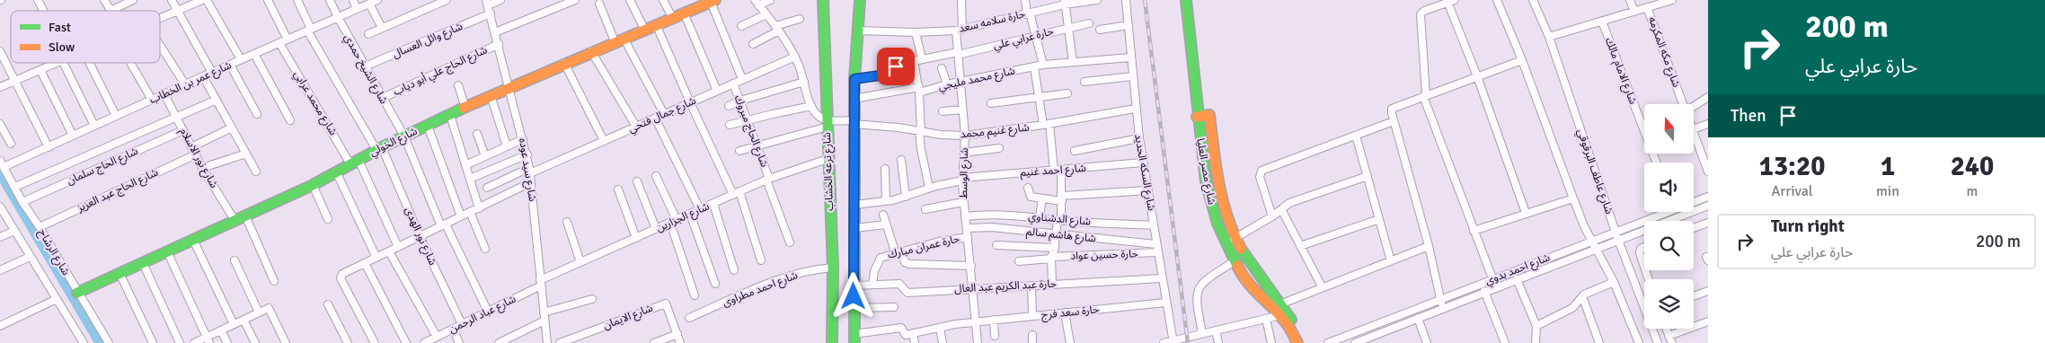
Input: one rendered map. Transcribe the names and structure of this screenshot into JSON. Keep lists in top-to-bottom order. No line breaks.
{"streets":{"street":["حارة سلامه سعد","حارة عرابي علي","شارع وائل العسال","شارع مكه المكرمه","شارع الشيخ حمدي","شارع الحاج علي أبو دياب","شارع الامام مالك","شارع محمد مليجي","شارع عمر بن الخطاب","شارع محمد عرابي","شارع جمال فتحي","شارع الحاج مبروك","شارع غنيم محمد","شارع الخولي","شارع نور الاسلام","شارع الحاج سلمان","شارع سيد عوده","شارع احمد غنيم","شارع ترعه الخشاب","شارع مصر العليا","شارع عاطف البرقوقي","شارع السكه الحديد","شارع الوسط","شارع الحاج عبد العزيز","شارع الجزارين","شارع الدشناوي","شارع هاشم سالم","شارع نور الهدى","حارة عمران مبارك","شارع الرشاح","حارة حسين عواد","شارع احمد بدوي","حارة عبد الكريم عبد العال","شارع احمد مطراوى","حارة سعد فرج","شارع عباد الرحمن","شارع الايمان"]},"crossings":[["حارة سلامه سعد","شارع الوسط"],["حارة عرابي علي","شارع الوسط"],["شارع وائل العسال","شارع الشيخ حمدي"],["شارع وائل العسال","شارع سيد عوده"],["شارع الشيخ حمدي","شارع الحاج علي أبو دياب"],["شارع الشيخ حمدي","شارع عمر بن الخطاب"],["شارع الشيخ حمدي","شارع الخولي"],["شارع الشيخ حمدي","شارع عباد الرحمن"],["شارع الحاج علي أبو دياب","شارع سيد عوده"],["شارع محمد مليجي","شارع السكه الحديد"],["شارع محمد مليجي","شارع الوسط"],["شارع عمر بن الخطاب","شارع محمد عرابي"],["شارع عمر بن الخطاب","شارع نور الاسلام"],["شارع عمر بن الخطاب","شارع نور الهدى"],["شارع عمر بن الخطاب","شارع الرشاح"],["شارع محمد عرابي","شارع الخولي"],["شارع جمال فتحي","شارع الحاج مبروك"],["شارع جمال فتحي","شارع سيد عوده"],["شارع الحاج مبروك","شارع غنيم محمد"],["شارع الحاج مبروك","شارع الجزارين"],["شارع غنيم محمد","شارع ترعه الخشاب"],["شارع غنيم محمد","شارع السكه الحديد"],["شارع غنيم محمد","شارع الوسط"],["شارع الخولي","شارع نور الاسلام"],["شارع الخولي","شارع سيد عوده"],["شارع الخولي","شارع نور الهدى"],["شارع الخولي","شارع الرشاح"],["شارع نور الاسلام","شارع الحاج سلمان"],["شارع نور الاسلام","شارع الحاج عبد العزيز"],["شارع الحاج سلمان","شارع الرشاح"],["شارع سيد عوده","شارع الجزارين"],["شارع سيد عوده","شارع عباد الرحمن"],["شارع احمد غنيم","شارع السكه الحديد"],["شارع احمد غنيم","شارع الوسط"],["شارع ترعه الخشاب","شارع الجزارين"],["شارع ترعه الخشاب","شارع احمد مطراوى"],["شارع عاطف البرقوقي","شارع احمد بدوي"],["شارع السكه الحديد","شارع الدشناوي"],["شارع السكه الحديد","شارع هاشم سالم"],["شارع السكه الحديد","حارة حسين عواد"],["شارع السكه الحديد","حارة عبد الكريم عبد العال"],["شارع السكه الحديد","حارة سعد فرج"],["شارع الوسط","شارع الدشناوي"],["شارع الوسط","شارع هاشم سالم"],["شارع الوسط","حارة عمران مبارك"],["شارع الوسط","حارة عبد الكريم عبد العال"],["شارع الوسط","حارة سعد فرج"],["شارع الحاج عبد العزيز","شارع الرشاح"],["شارع الجزارين","شارع عباد الرحمن"],["شارع نور الهدى","شارع عباد الرحمن"],["حارة عمران مبارك","حارة عبد الكريم عبد العال"]],"legend":["Fast","Slow"],"north":"top","page":{"turn":["200 m","حارة عرابي علي"],"then":"Then","eta":["13:20","Arrival","1","min","240","m"],"list":[{"name":"Turn right","note":"حارة عرابي علي","value":"200 m"}]}}
